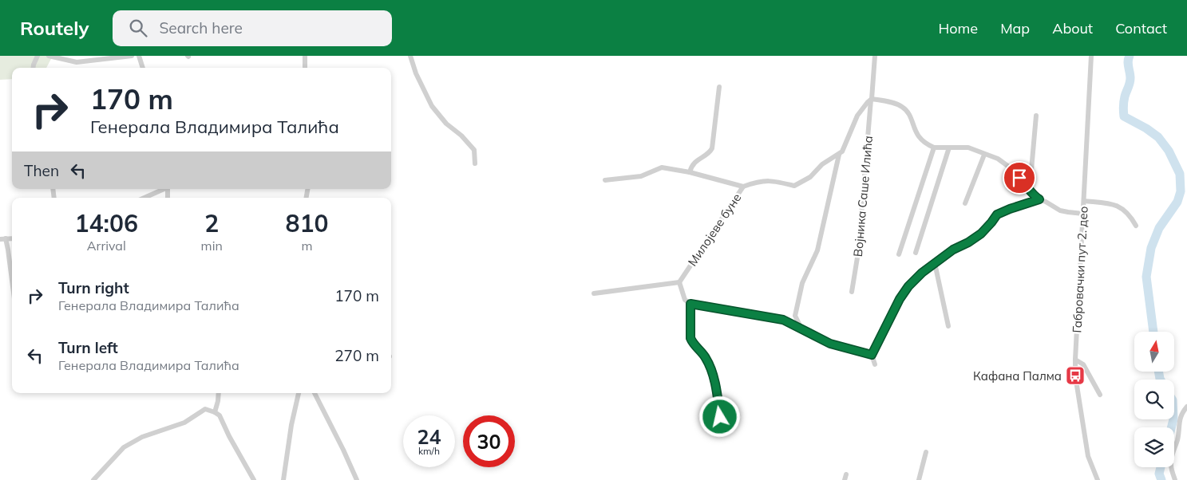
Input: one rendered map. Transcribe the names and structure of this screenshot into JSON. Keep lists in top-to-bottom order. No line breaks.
{"streets":{"street":["Војника Саше Илића","Милојеве буне","Габровачки пут 2. део"]},"places":{"bus stop":["Кафана Палма"]},"north":"top","page":{"header":"Routely","search":"Search here","nav":["Home","Map","About","Contact"],"turn":["170 m","Генерала Владимира Талића"],"then":"Then","eta":["14:06","Arrival","2","min","810","m"],"list":[{"name":"Turn right","note":"Генерала Владимира Талића","value":"170 m"},{"name":"Turn left","note":"Генерала Владимира Талића","value":"270 m"}],"speed":"24 km/h","limit":"30"}}
